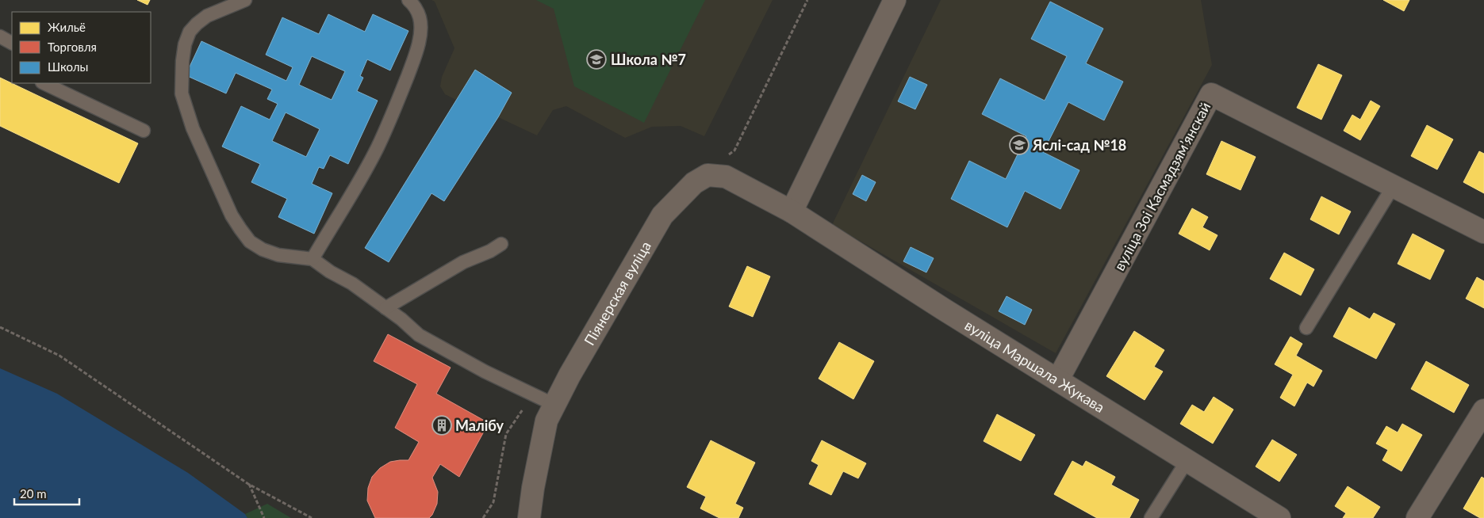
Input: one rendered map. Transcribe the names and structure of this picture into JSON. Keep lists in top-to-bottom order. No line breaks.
{"streets":{"street":["вуліца Зоі Касмадзямʼянскай","Піянерская вуліца","вуліца Маршала Жукава"]},"crossings":[["вуліца Зоі Касмадзямʼянскай","вуліца Маршала Жукава"],["Піянерская вуліца","вуліца Маршала Жукава"]],"places":{"school or university":["Школа №7","Яслі-сад №18"],"building":["Малібу"]},"legend":["Жильё","Торговля","Школы"],"scale_bar":"20 m"}
